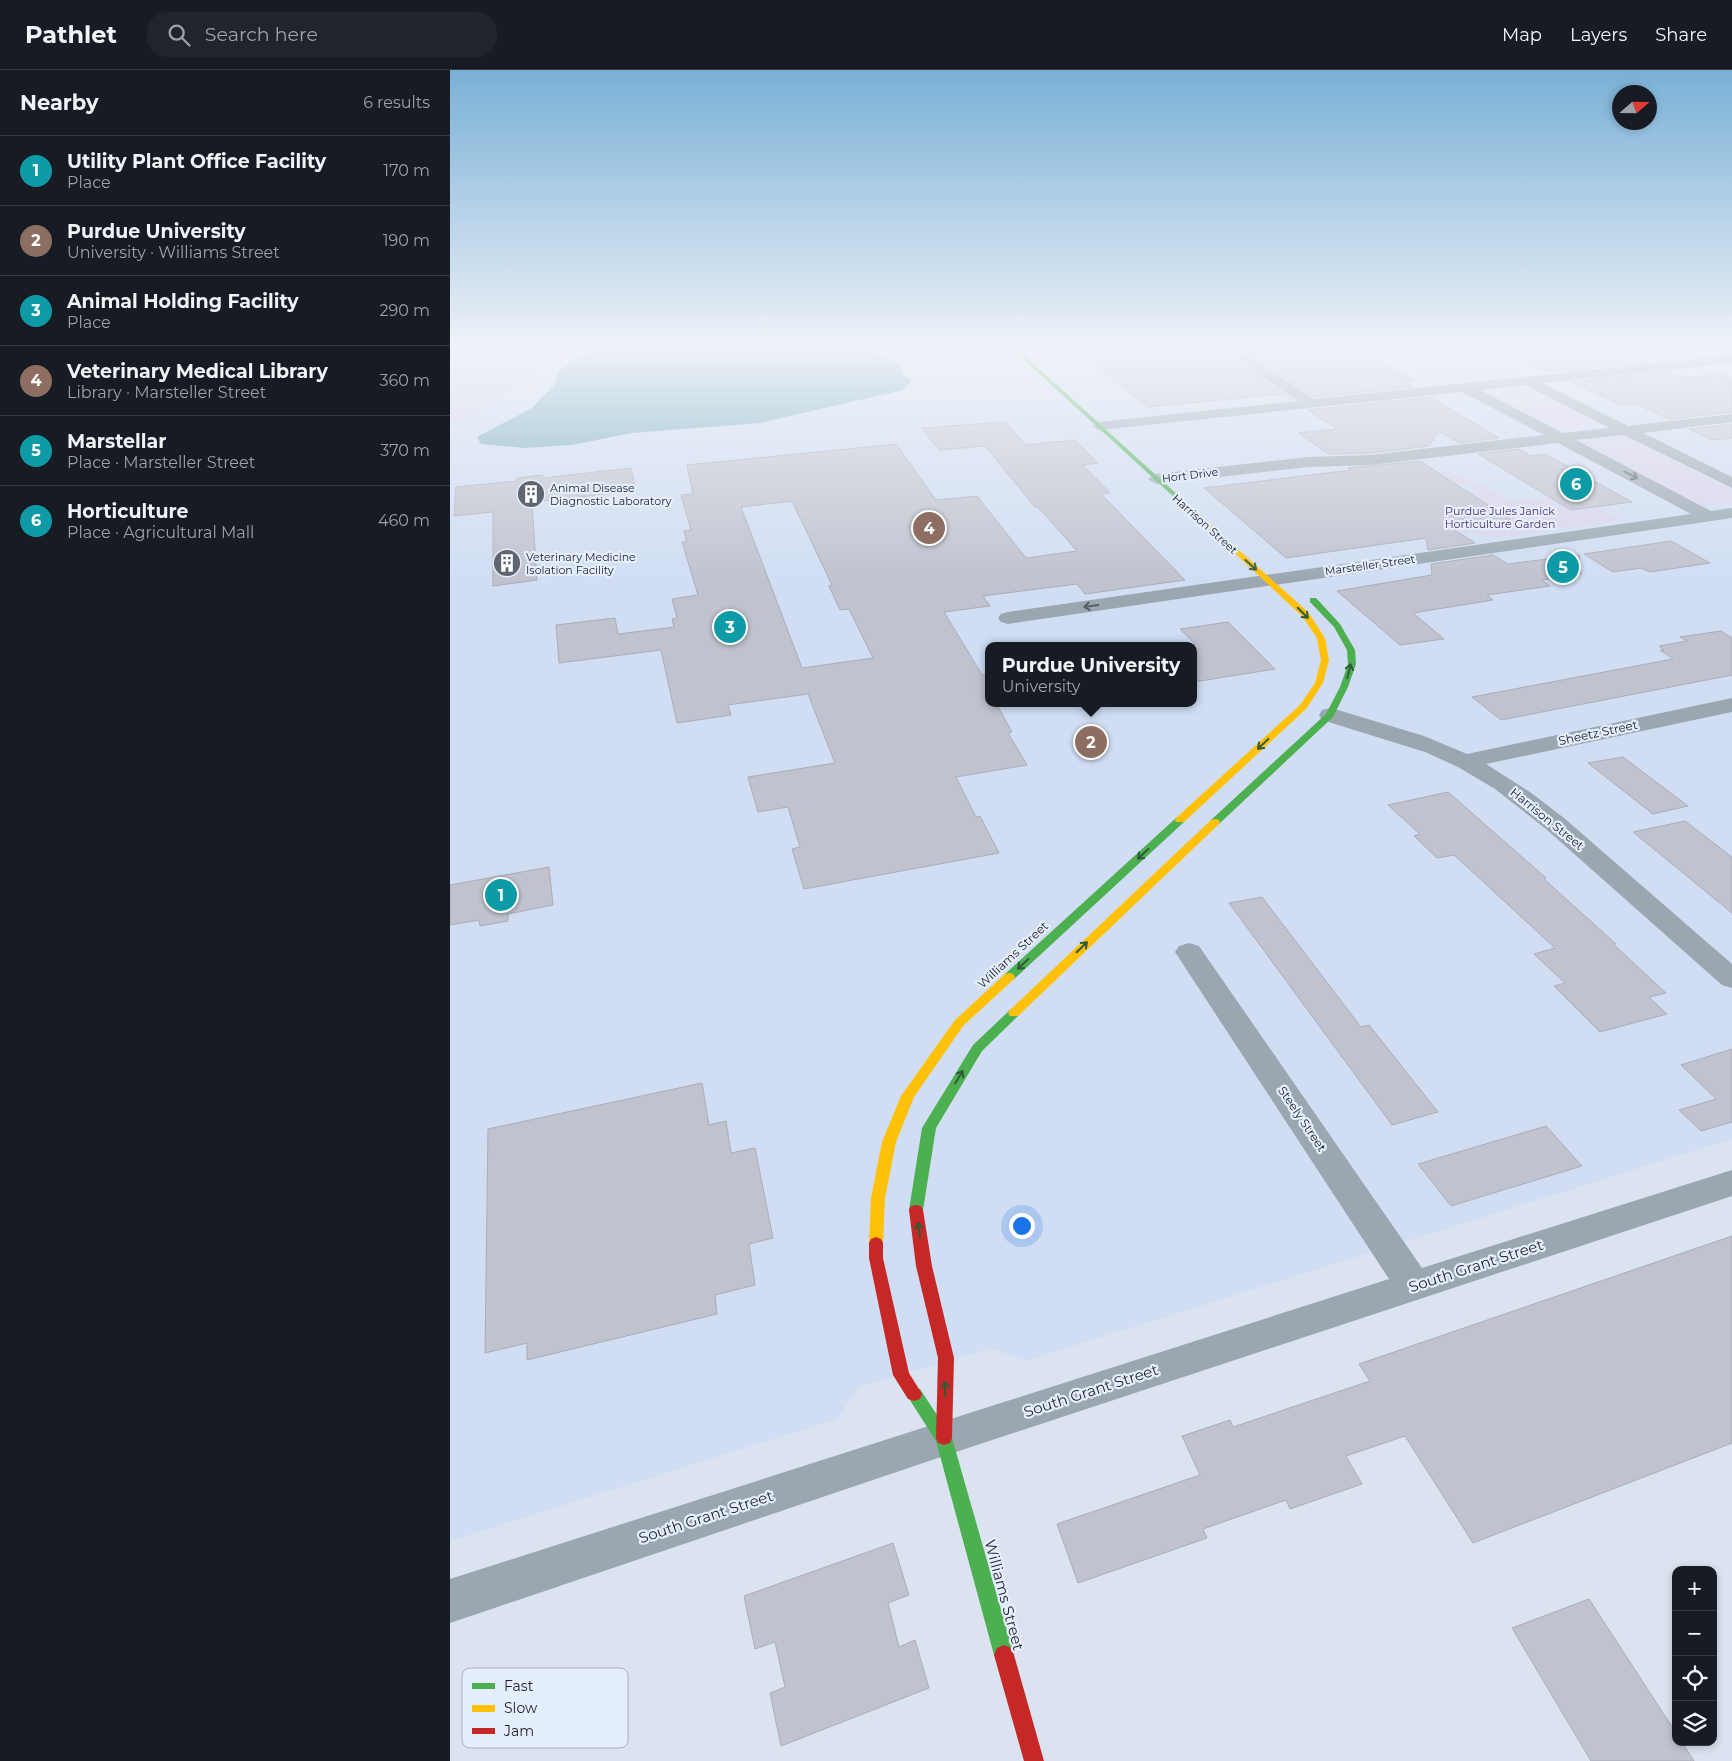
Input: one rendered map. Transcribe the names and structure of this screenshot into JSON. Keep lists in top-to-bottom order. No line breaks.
{"streets":{"main road":["Harrison Street","Williams Street"],"street":["Hort Drive","Marsteller Street","Sheetz Street","Steely Street","South Grant Street"]},"crossings":[["Hort Drive","Harrison Street"],["Harrison Street","Marsteller Street"],["Harrison Street","Sheetz Street"],["Harrison Street","Williams Street"],["Marsteller Street","Williams Street"],["Williams Street","South Grant Street"],["Steely Street","South Grant Street"]],"one_way":["Marsteller Street"],"parks":["Purdue Jules Janick Horticulture Garden"],"places":{"building":["Animal Disease Diagnostic Laboratory","Veterinary Medicine Isolation Facility"]},"legend":["Fast","Slow","Jam"],"north":"right","page":{"header":"Pathlet","search":"Search here","nav":["Map","Layers","Share"],"heading":["Nearby","6 results"],"list":[{"mark":"1","name":"Utility Plant Office Facility","note":"Place","value":"170 m"},{"mark":"2","name":"Purdue University","note":"University · Williams Street","value":"190 m"},{"mark":"3","name":"Animal Holding Facility","note":"Place","value":"290 m"},{"mark":"4","name":"Veterinary Medical Library","note":"Library · Marsteller Street","value":"360 m"},{"mark":"5","name":"Marstellar","note":"Place · Marsteller Street","value":"370 m"},{"mark":"6","name":"Horticulture","note":"Place · Agricultural Mall","value":"460 m"}],"pins":["6","4","5","3","2","1"],"popup":["Purdue University","University"],"map_buttons":["+","−"]}}
